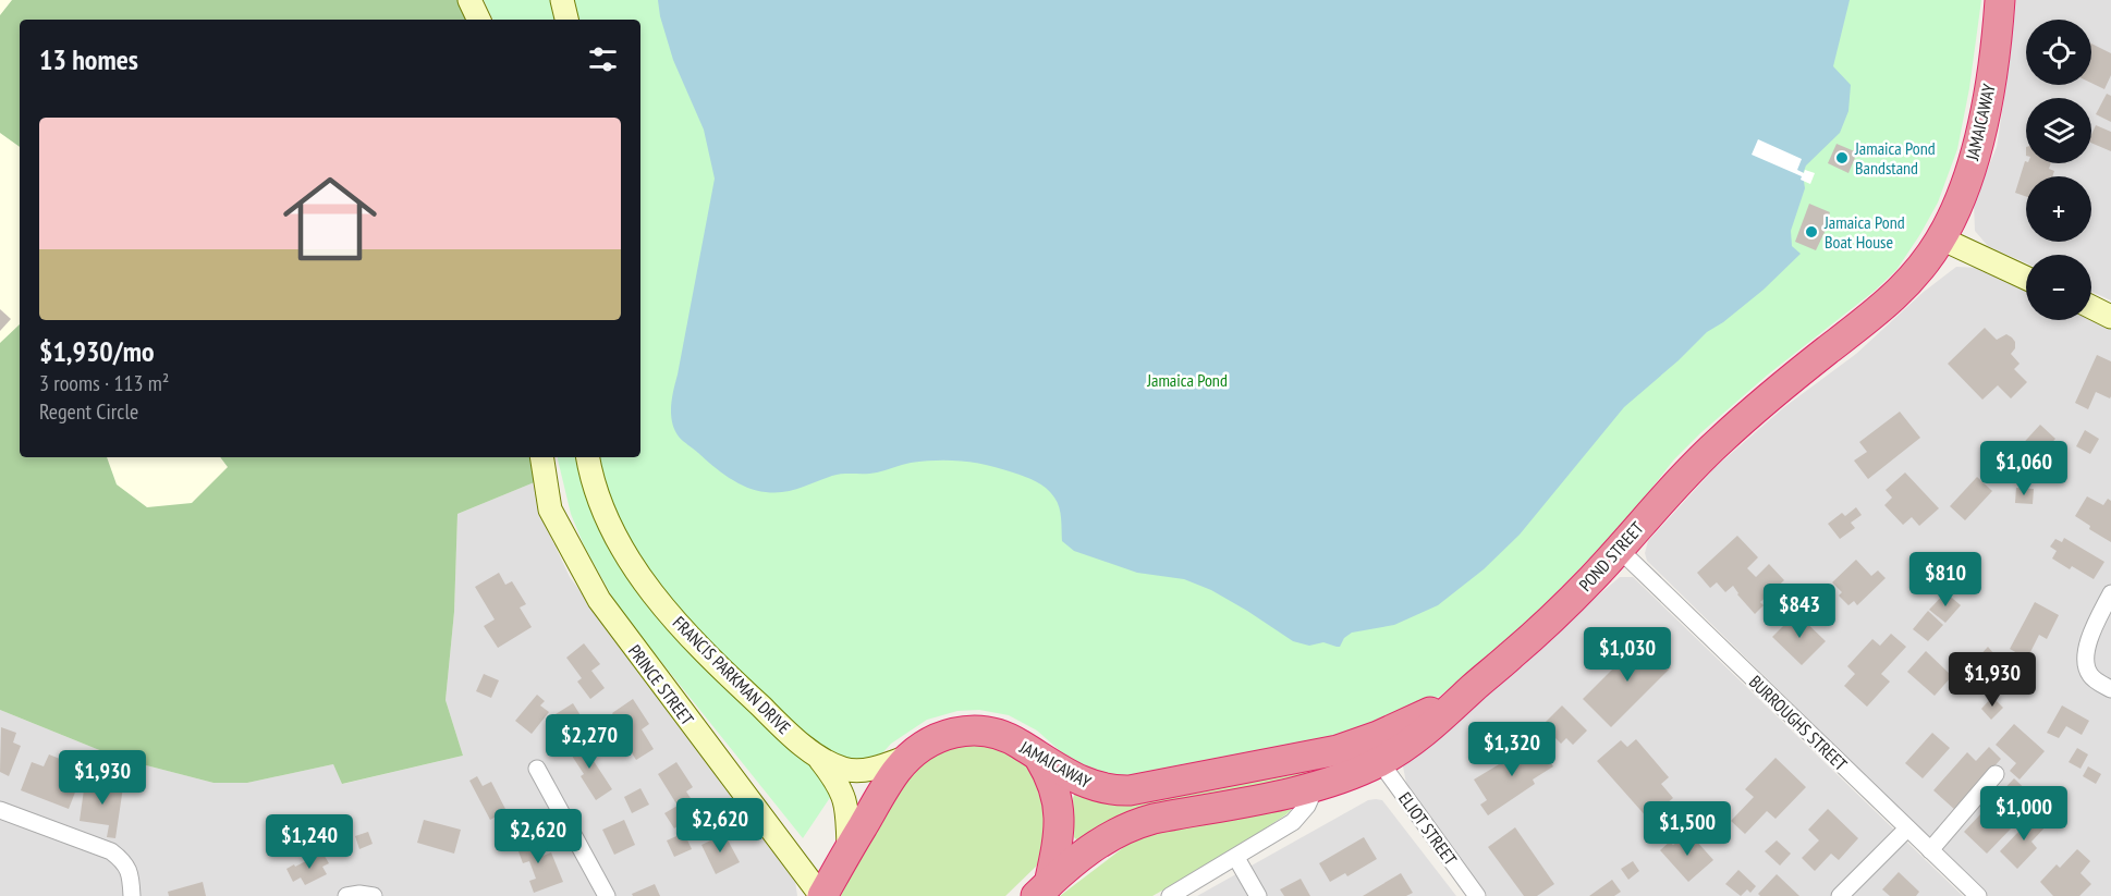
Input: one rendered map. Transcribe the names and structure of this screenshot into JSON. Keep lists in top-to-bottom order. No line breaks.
{"streets":{"highway":["JAMAICAWAY","POND STREET"],"main road":["FRANCIS PARKMAN DRIVE","PRINCE STREET"],"street":["BURROUGHS STREET","ELIOT STREET"]},"crossings":[["JAMAICAWAY","POND STREET"],["JAMAICAWAY","FRANCIS PARKMAN DRIVE"],["JAMAICAWAY","PRINCE STREET"],["POND STREET","BURROUGHS STREET"],["POND STREET","ELIOT STREET"]],"parks":["Jamaica Pond"],"places":["Jamaica Pond Bandstand","Jamaica Pond Boat House"],"page":{"map_buttons":["+","−"],"heading":"13 homes","list":[{"name":"$1,930/mo","note":"3 rooms · 113 m² · Regent Circle"}],"price":["$1,060","$810","$843","$1,030","$1,930","$2,270","$1,320","$1,930","$1,000","$2,620","$1,500","$2,620","$1,240"]}}
